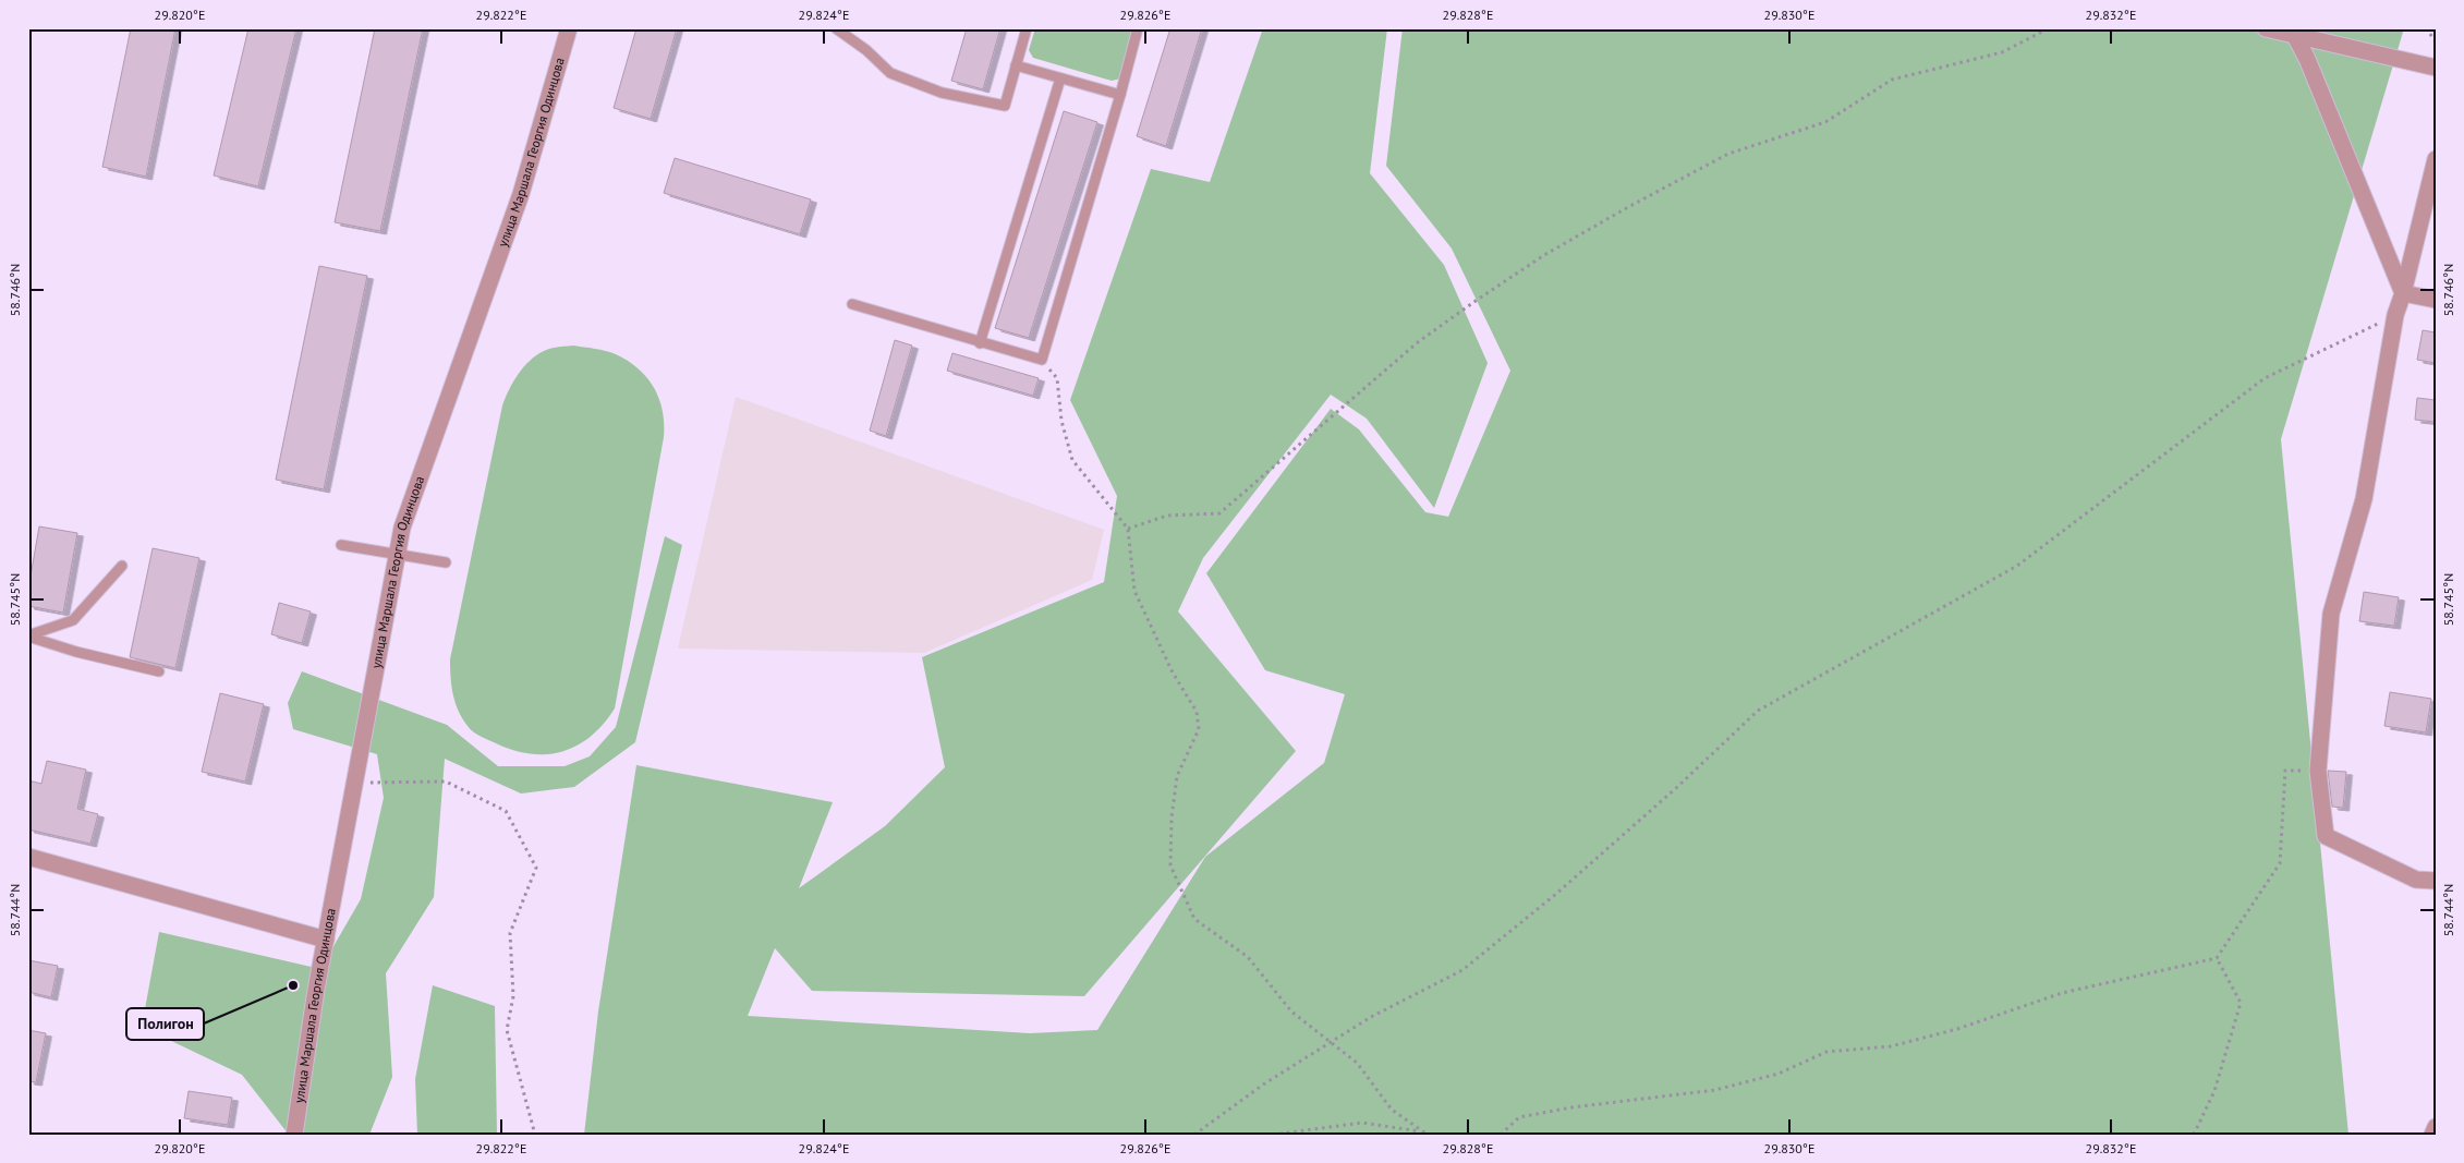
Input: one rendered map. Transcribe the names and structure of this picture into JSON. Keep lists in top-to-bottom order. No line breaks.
{"streets":{"street":["улица Маршала Георгия Одинцова"]},"places":["Полигон"],"coordinates":["29.820°E","29.822°E","29.824°E","29.826°E","29.828°E","29.830°E","29.832°E","58.746°N","58.745°N","58.744°N"]}
